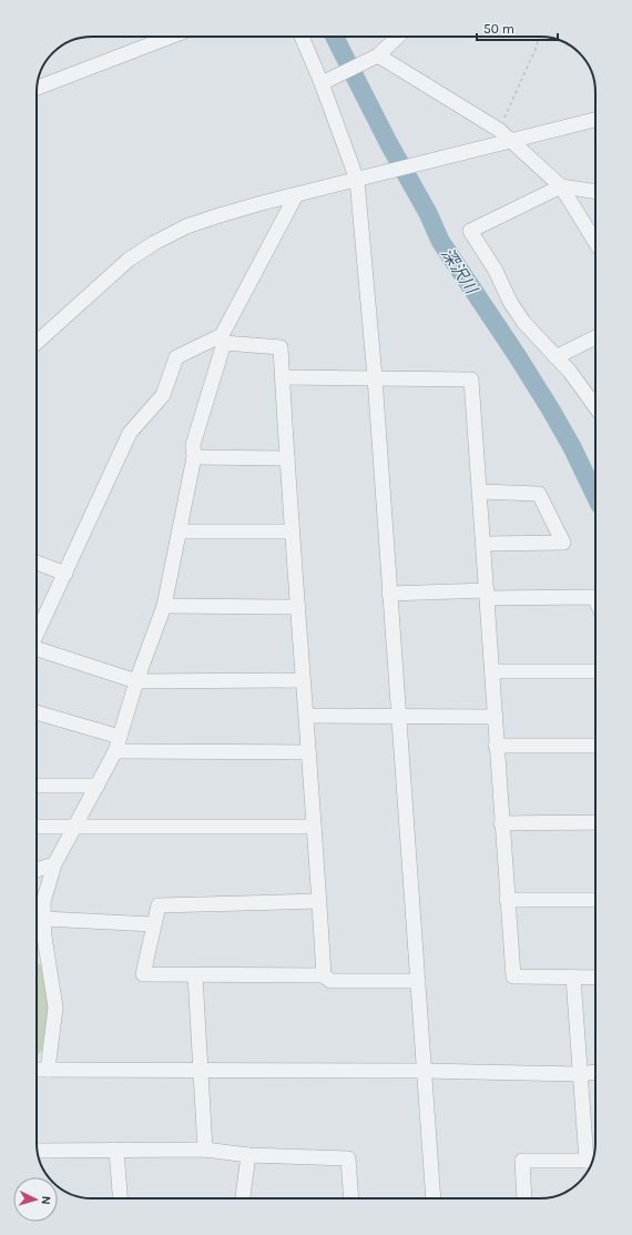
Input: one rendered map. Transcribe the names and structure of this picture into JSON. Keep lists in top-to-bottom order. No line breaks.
{"water":["深沢川"],"scale_bar":"50 m","north":"right"}
